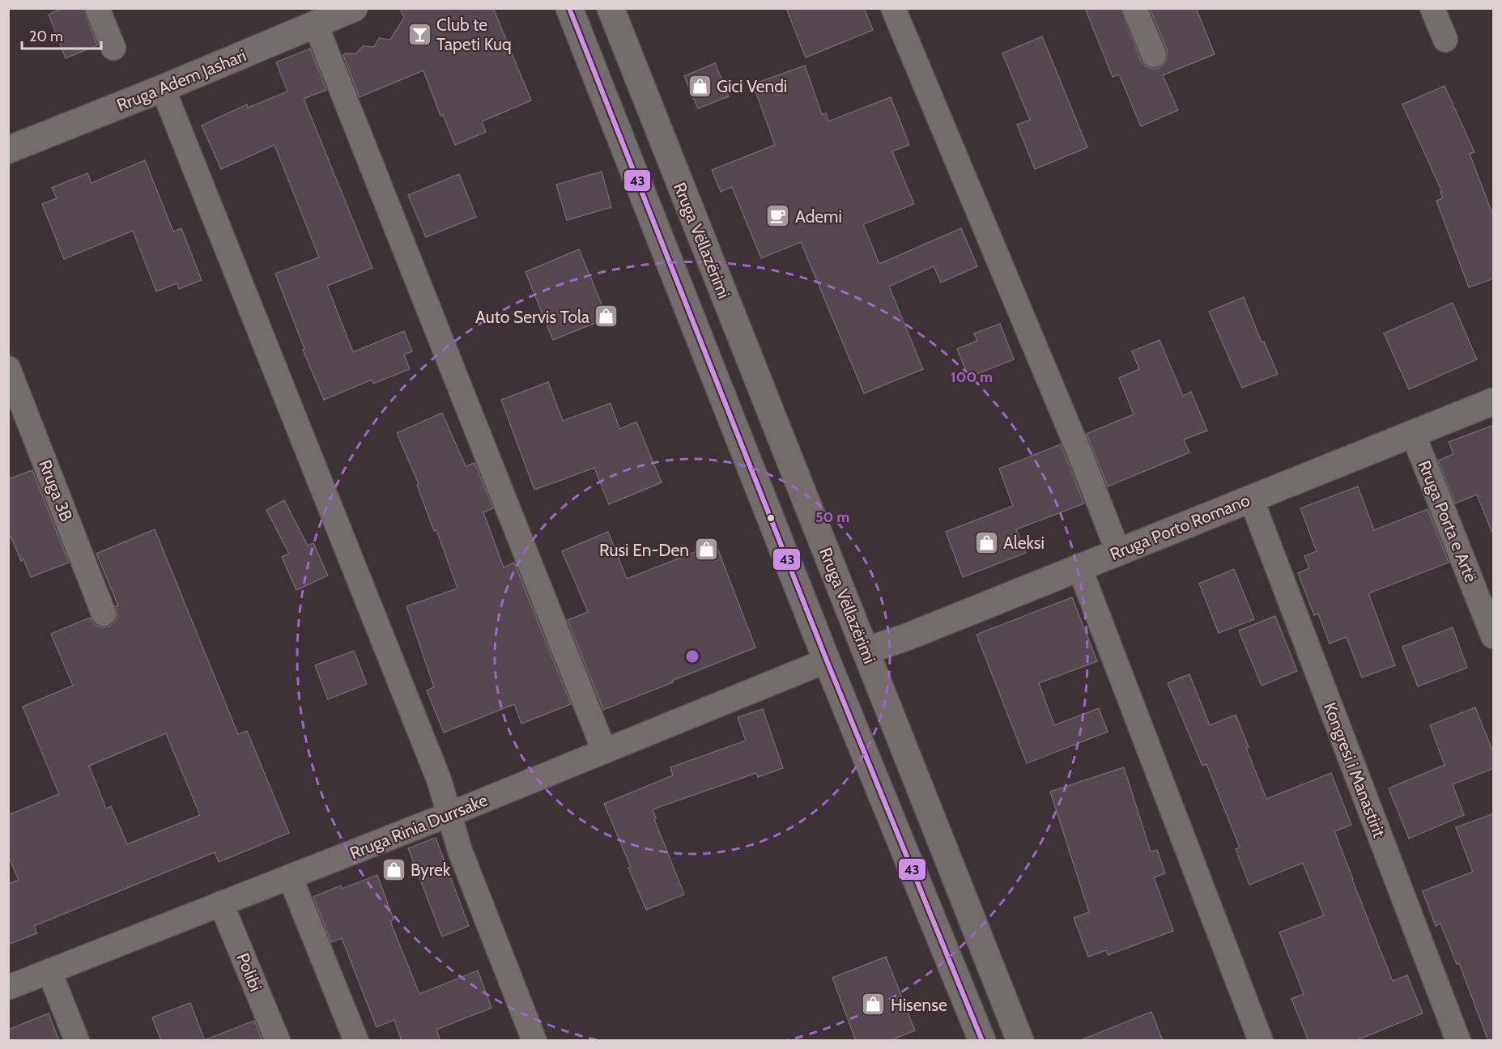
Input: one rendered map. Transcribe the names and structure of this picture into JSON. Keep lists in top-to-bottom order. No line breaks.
{"streets":{"main road":["Rruga Adem Jashari","Rruga Vëllazërimi","Rruga Porto Romano"],"street":["Rruga 3B","Rruga Porta e Artë","Kongresi i Manastirit","Rruga Rinia Durrsake","Polibi"]},"crossings":[["Rruga Vëllazërimi","Rruga Porto Romano"],["Rruga Porta e Artë","Rruga Porto Romano"],["Rruga Porto Romano","Kongresi i Manastirit"],["Rruga Rinia Durrsake","Polibi"]],"places":{"bar":["Club te Tapeti Kuq"],"shop":["Gici Vendi","Auto Servis Tola","Aleksi","Rusi En-Den","Byrek","Hisense"],"cafe":["Ademi"]},"lines":["transit line 43"],"scale_bar":"20 m","rings":["100 m","50 m"]}
